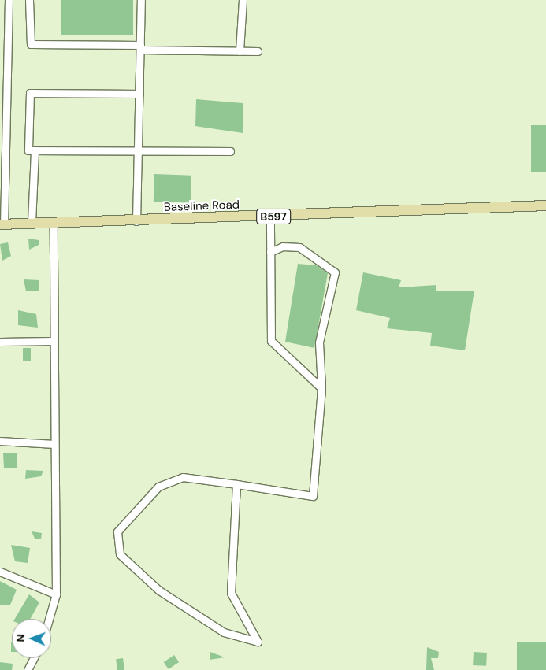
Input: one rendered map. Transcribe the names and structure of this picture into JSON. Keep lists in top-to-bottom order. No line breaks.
{"streets":{"main road":["Baseline Road","B597"]},"north":"left"}
